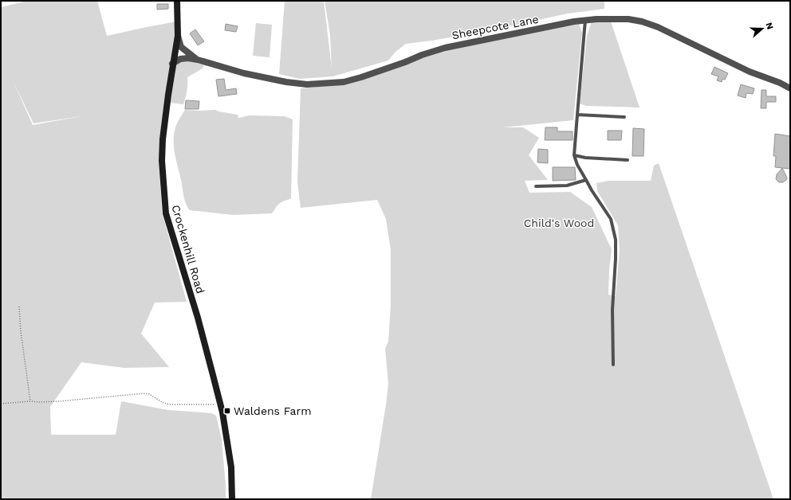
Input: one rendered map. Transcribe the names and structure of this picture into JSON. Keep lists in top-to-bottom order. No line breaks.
{"streets":{"main road":["Crockenhill Road"],"street":["Sheepcote Lane"]},"crossings":[["Sheepcote Lane","Crockenhill Road"]],"parks":["Child's Wood"],"places":{"transit":["Waldens Farm"]},"north":"right"}
